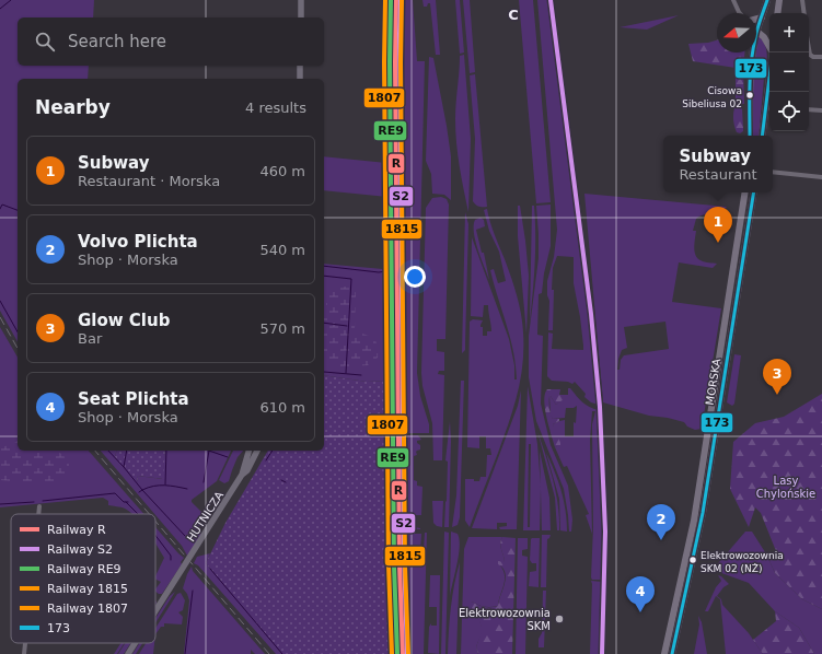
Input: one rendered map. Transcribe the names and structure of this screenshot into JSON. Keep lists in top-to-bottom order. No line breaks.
{"streets":{"main road":["MORSKA","HUTNICZA"]},"parks":["Lasy Chylońskie"],"places":["Cisowa Sibeliusa 02","Elektrowozownia SKM 02 (NŻ)","Elektrowozownia SKM"],"lines":["rail line R","rail line S2","rail line RE9","rail line 1815","rail line 1807","transit line 173"],"legend":["Railway R","Railway S2","Railway RE9","Railway 1815","Railway 1807","173"],"north":"left","page":{"map_buttons":["+","−"],"search":"Search here","heading":["Nearby","4 results"],"popup":["Subway","Restaurant"],"list":[{"mark":"1","name":"Subway","note":"Restaurant · Morska","value":"460 m"},{"mark":"2","name":"Volvo Plichta","note":"Shop · Morska","value":"540 m"},{"mark":"3","name":"Glow Club","note":"Bar","value":"570 m"},{"mark":"4","name":"Seat Plichta","note":"Shop · Morska","value":"610 m"}],"pins":["1","3","2","4"]},"grid":{"columns":["C"]}}
